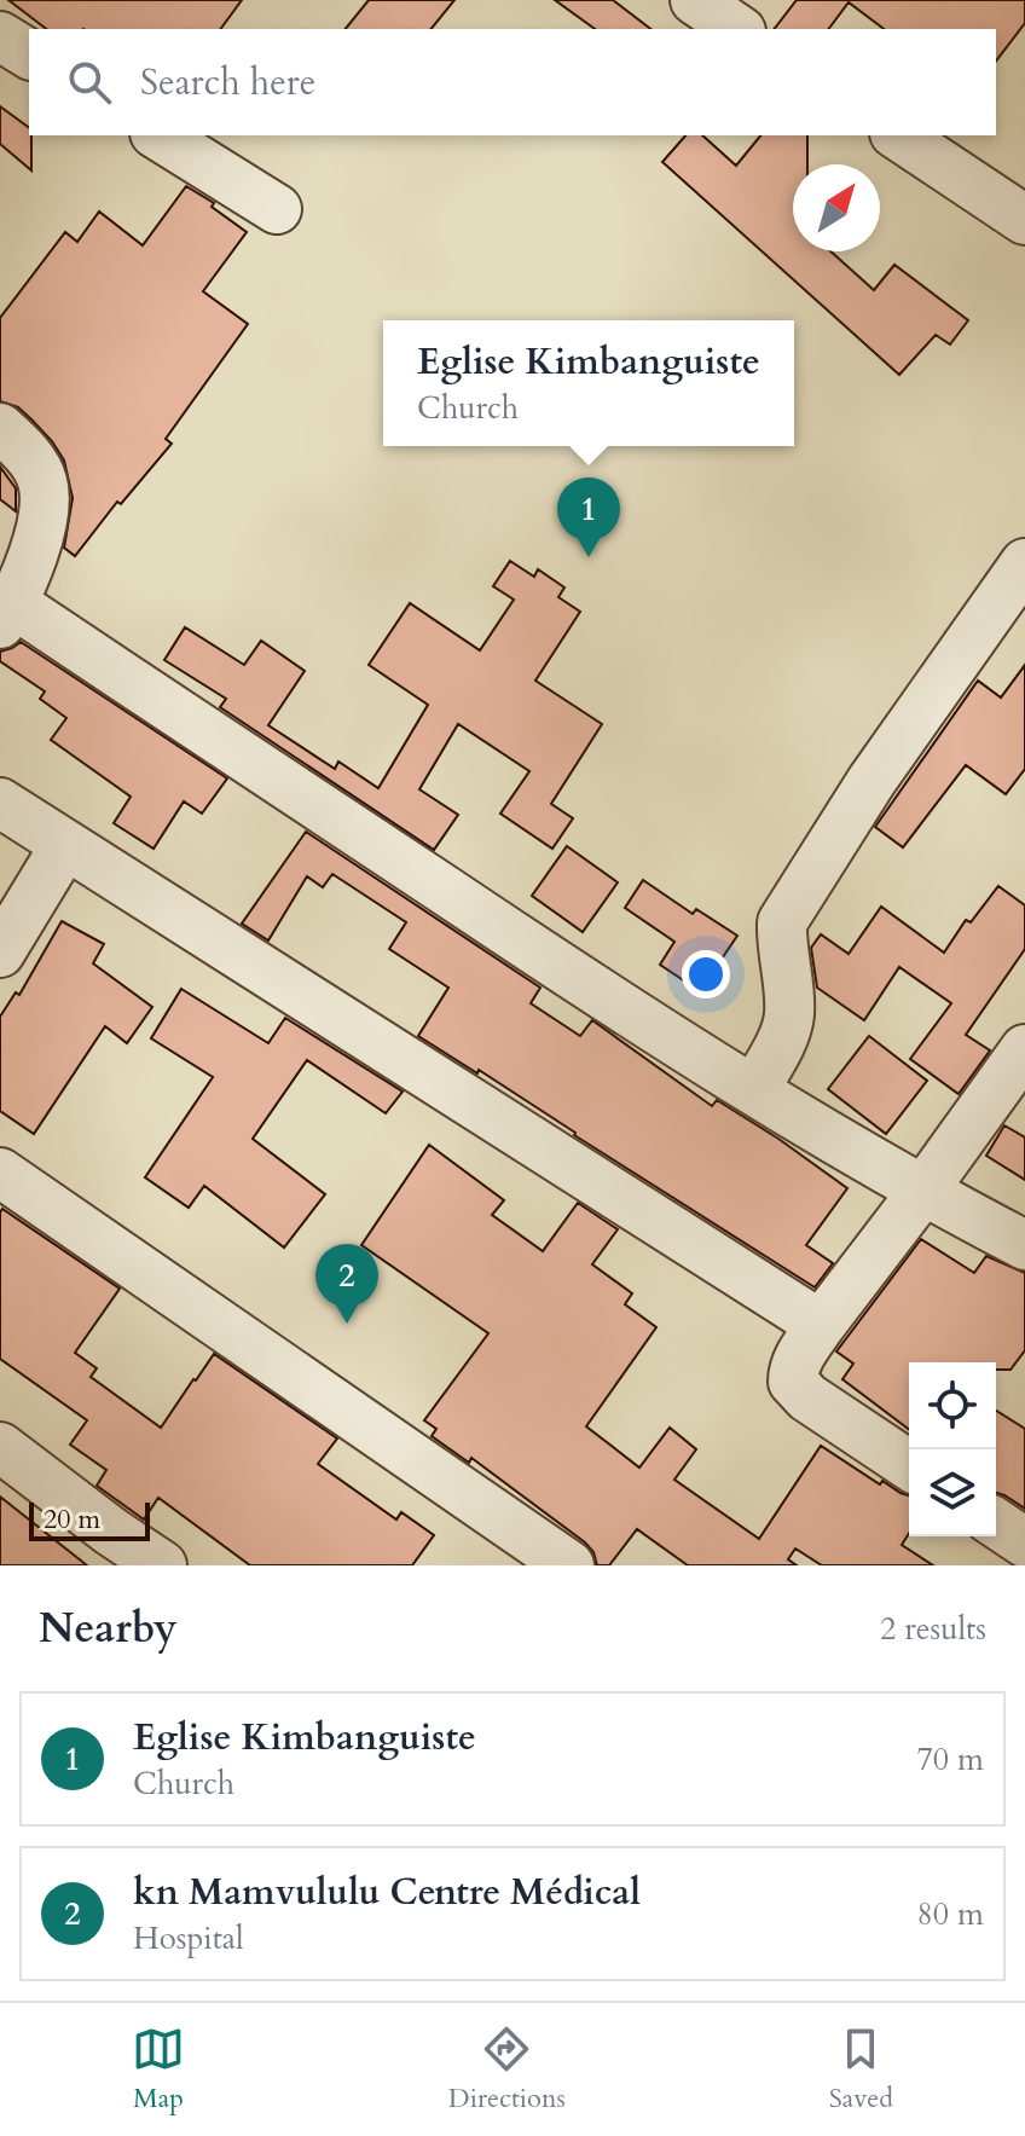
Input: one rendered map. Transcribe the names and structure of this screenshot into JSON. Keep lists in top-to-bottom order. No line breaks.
{"scale_bar":"20 m","north":"top right","page":{"search":"Search here","popup":["Eglise Kimbanguiste","Church"],"pins":["1","2"],"scale":"20 m","heading":["Nearby","2 results"],"list":[{"mark":"1","name":"Eglise Kimbanguiste","note":"Church","value":"70 m"},{"mark":"2","name":"kn Mamvululu Centre Médical","note":"Hospital","value":"80 m"}],"nav":["Map","Directions","Saved"]}}
